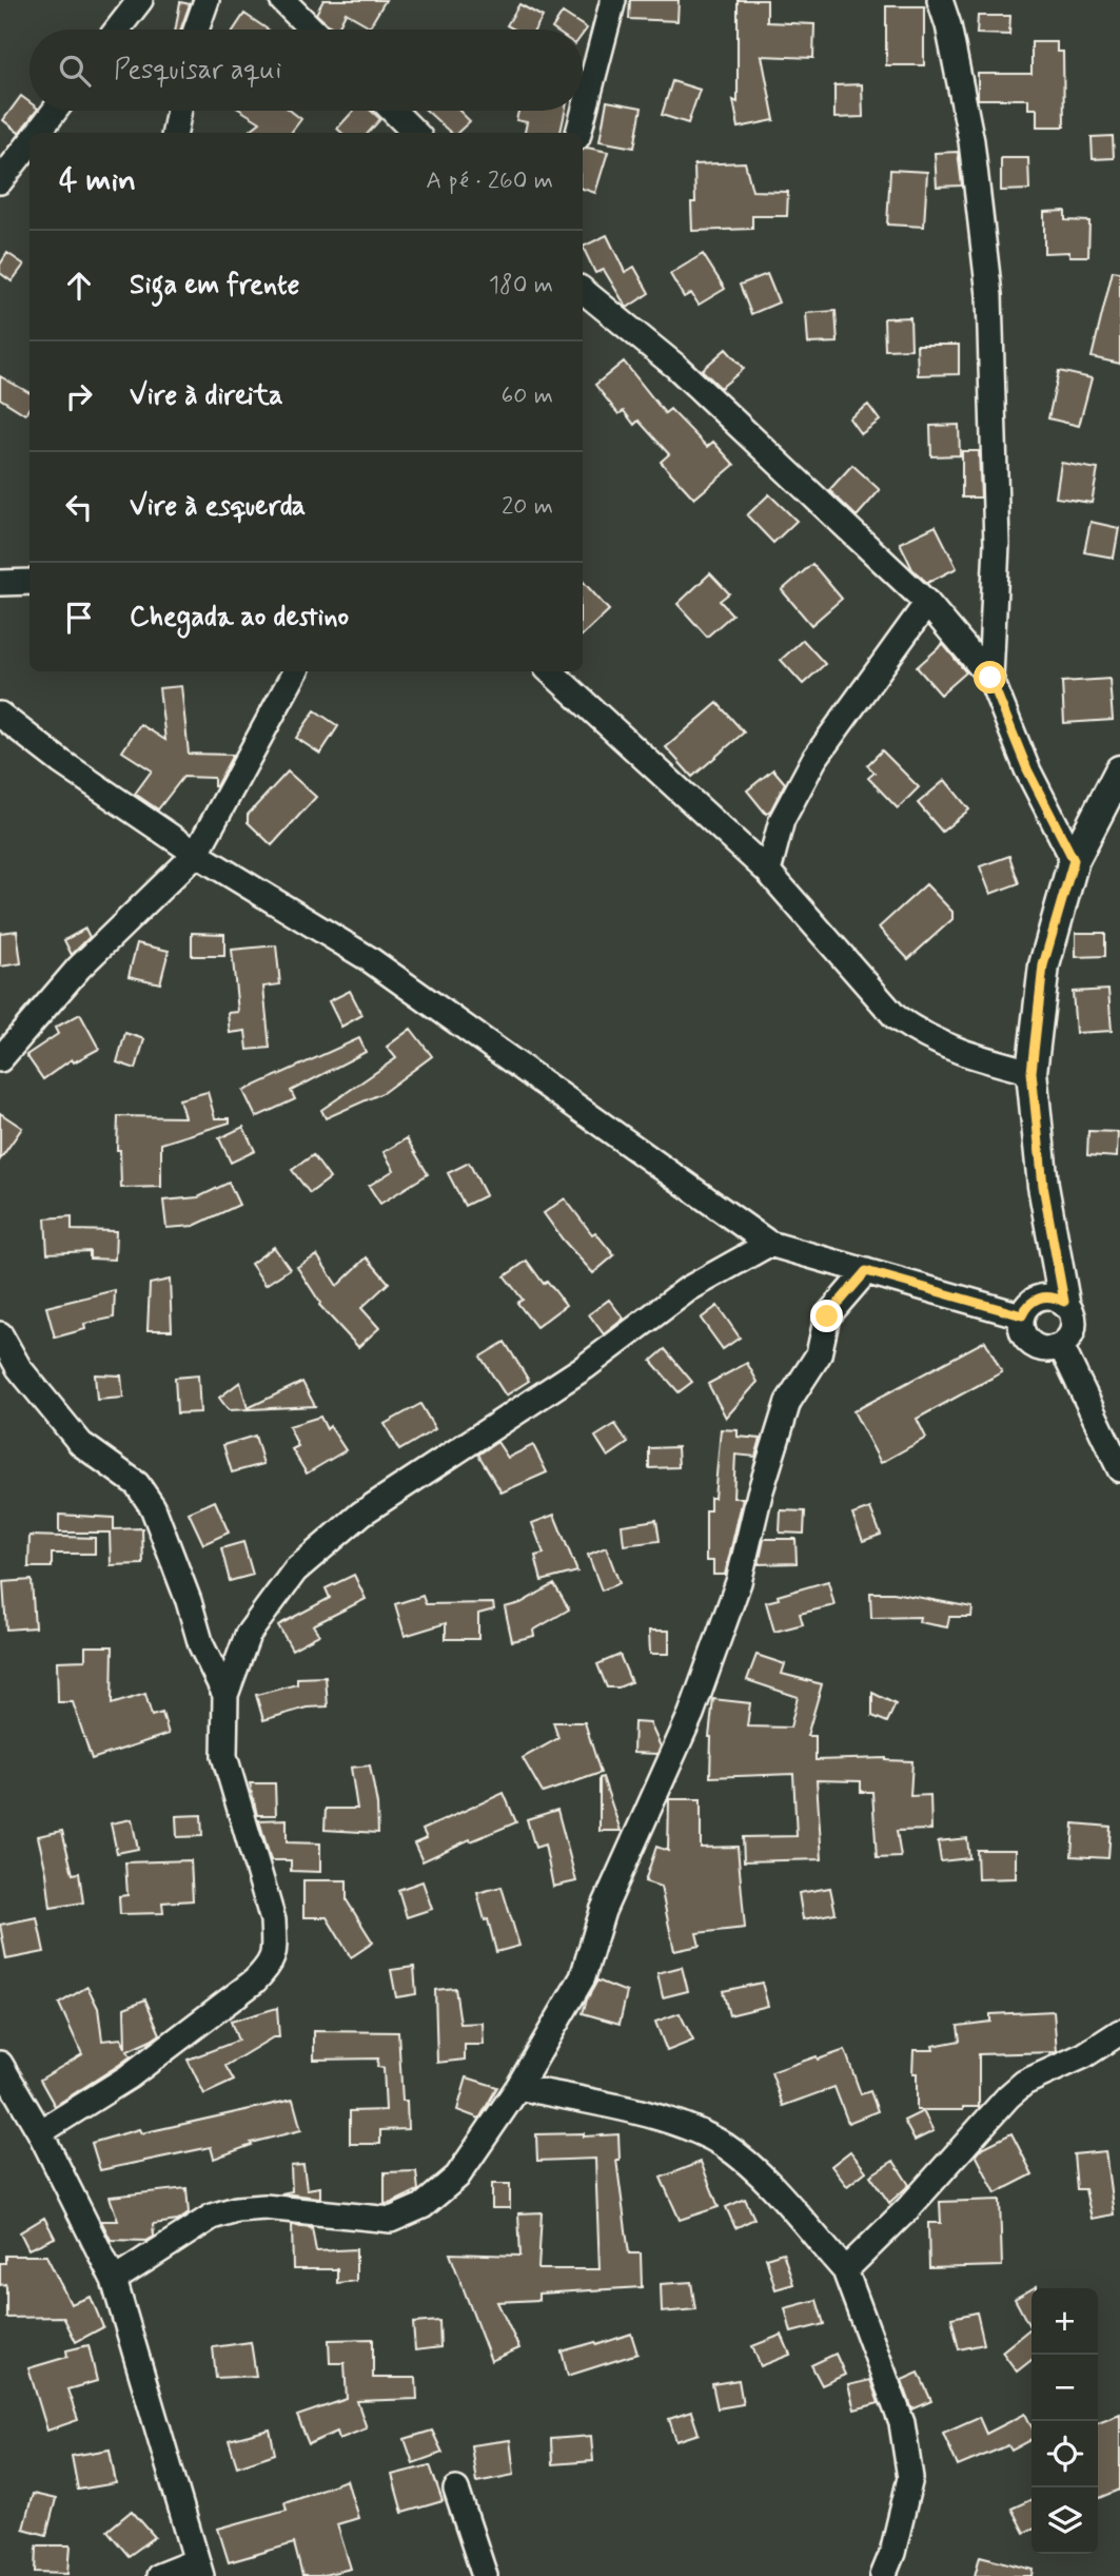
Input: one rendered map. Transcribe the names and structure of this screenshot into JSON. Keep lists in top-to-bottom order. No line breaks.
{"page":{"search":"Pesquisar aqui","heading":["4 min","A pé · 260 m"],"list":[["Siga em frente","180 m"],["Vire à direita","60 m"],["Vire à esquerda","20 m"],"Chegada ao destino"],"map_buttons":["+","−"]}}
